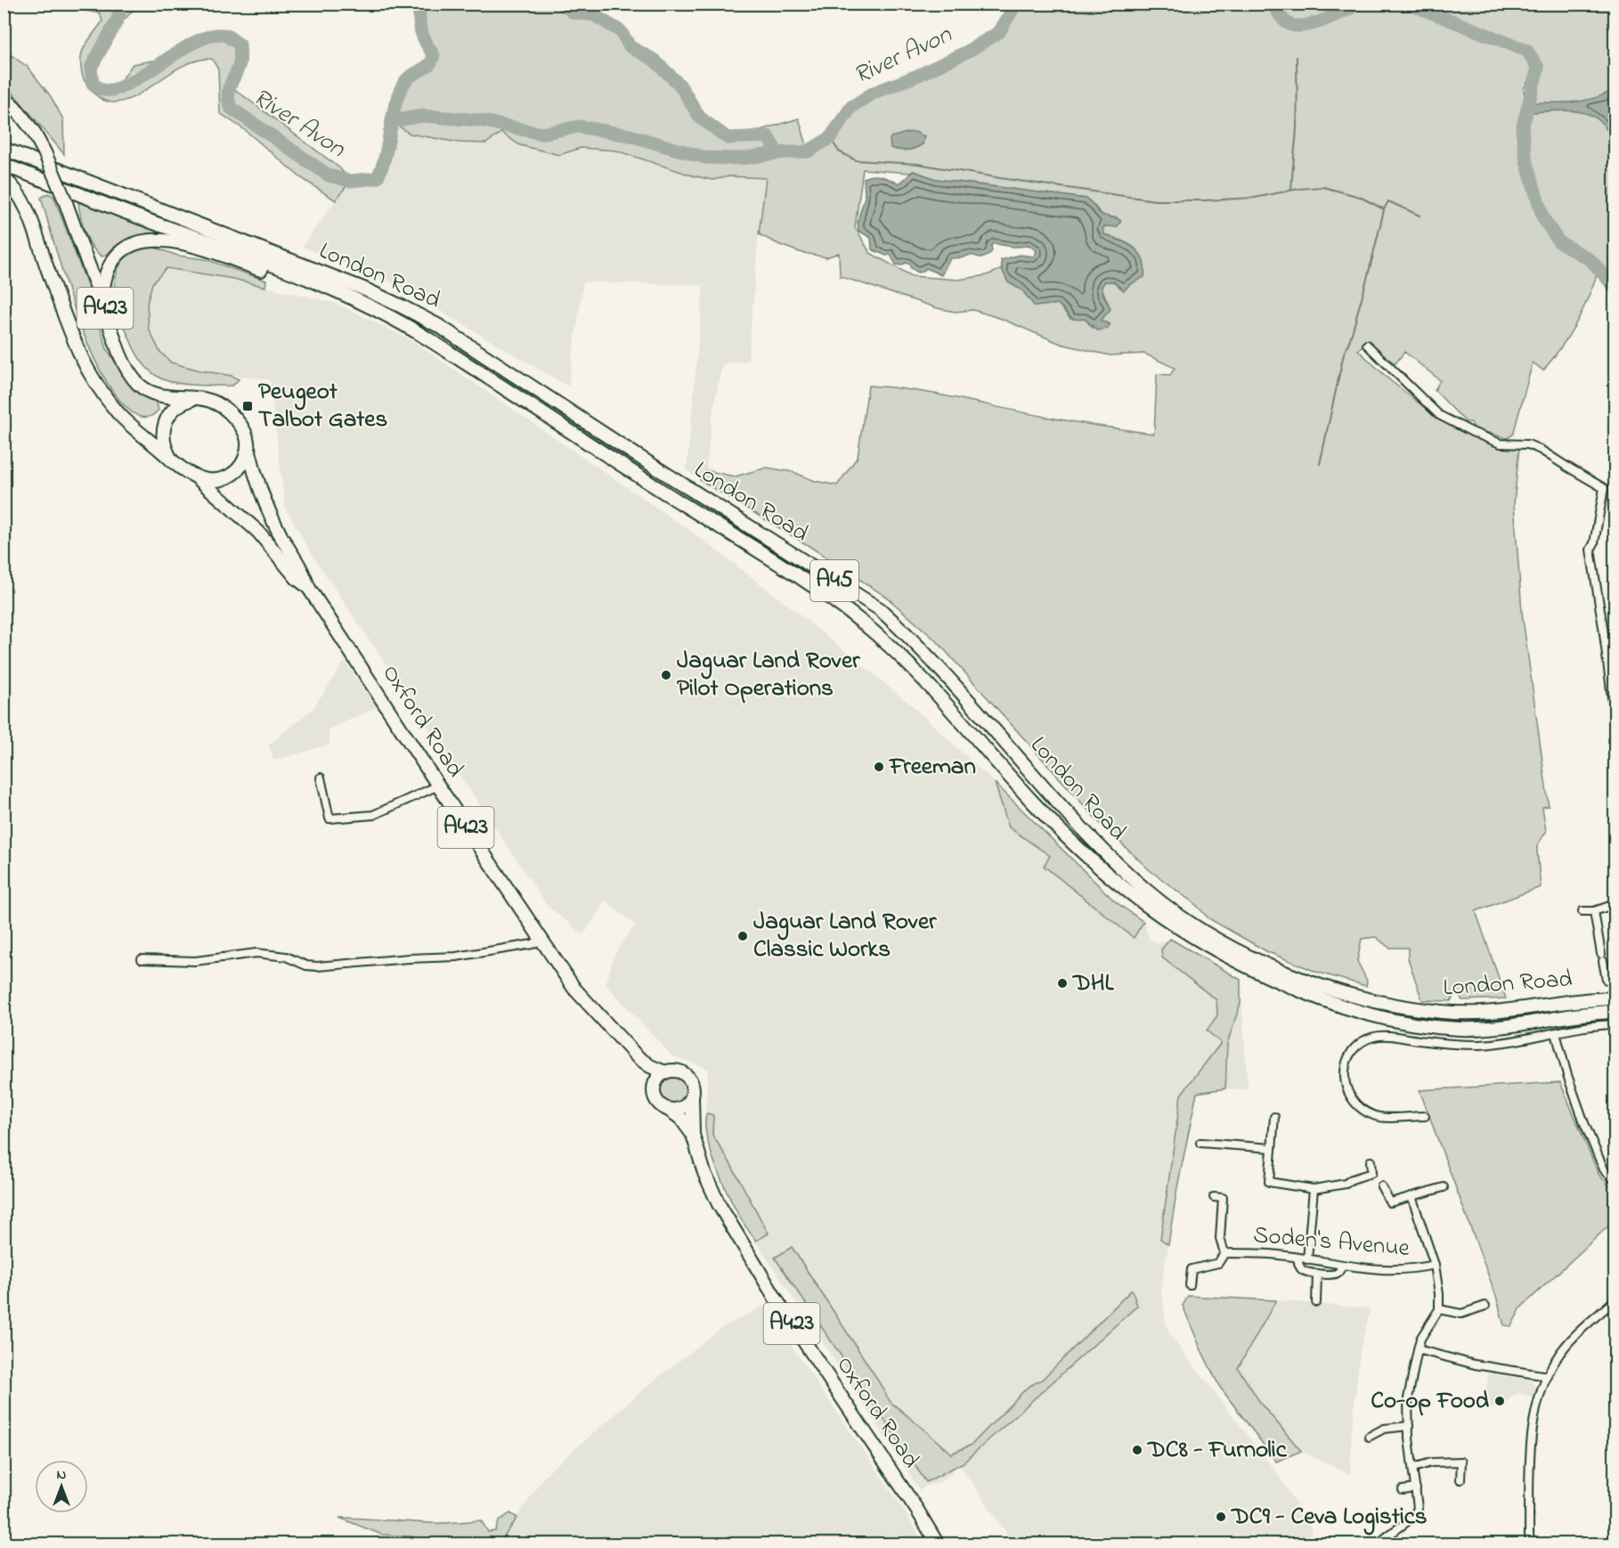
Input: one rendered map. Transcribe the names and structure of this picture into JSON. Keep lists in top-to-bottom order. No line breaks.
{"streets":{"highway":["London Road","A423","A45","Oxford Road"],"street":["Soden's Avenue"]},"crossings":[["A423","Oxford Road"]],"water":["River Avon"],"places":{"transit":["Peugeot Talbot Gates"],"other":["Jaguar Land Rover Pilot Operations","Freeman","Jaguar Land Rover Classic Works","DHL","Co-op Food","DC8 - Furnolic","DC9 - Ceva Logistics"]},"north":"top"}
